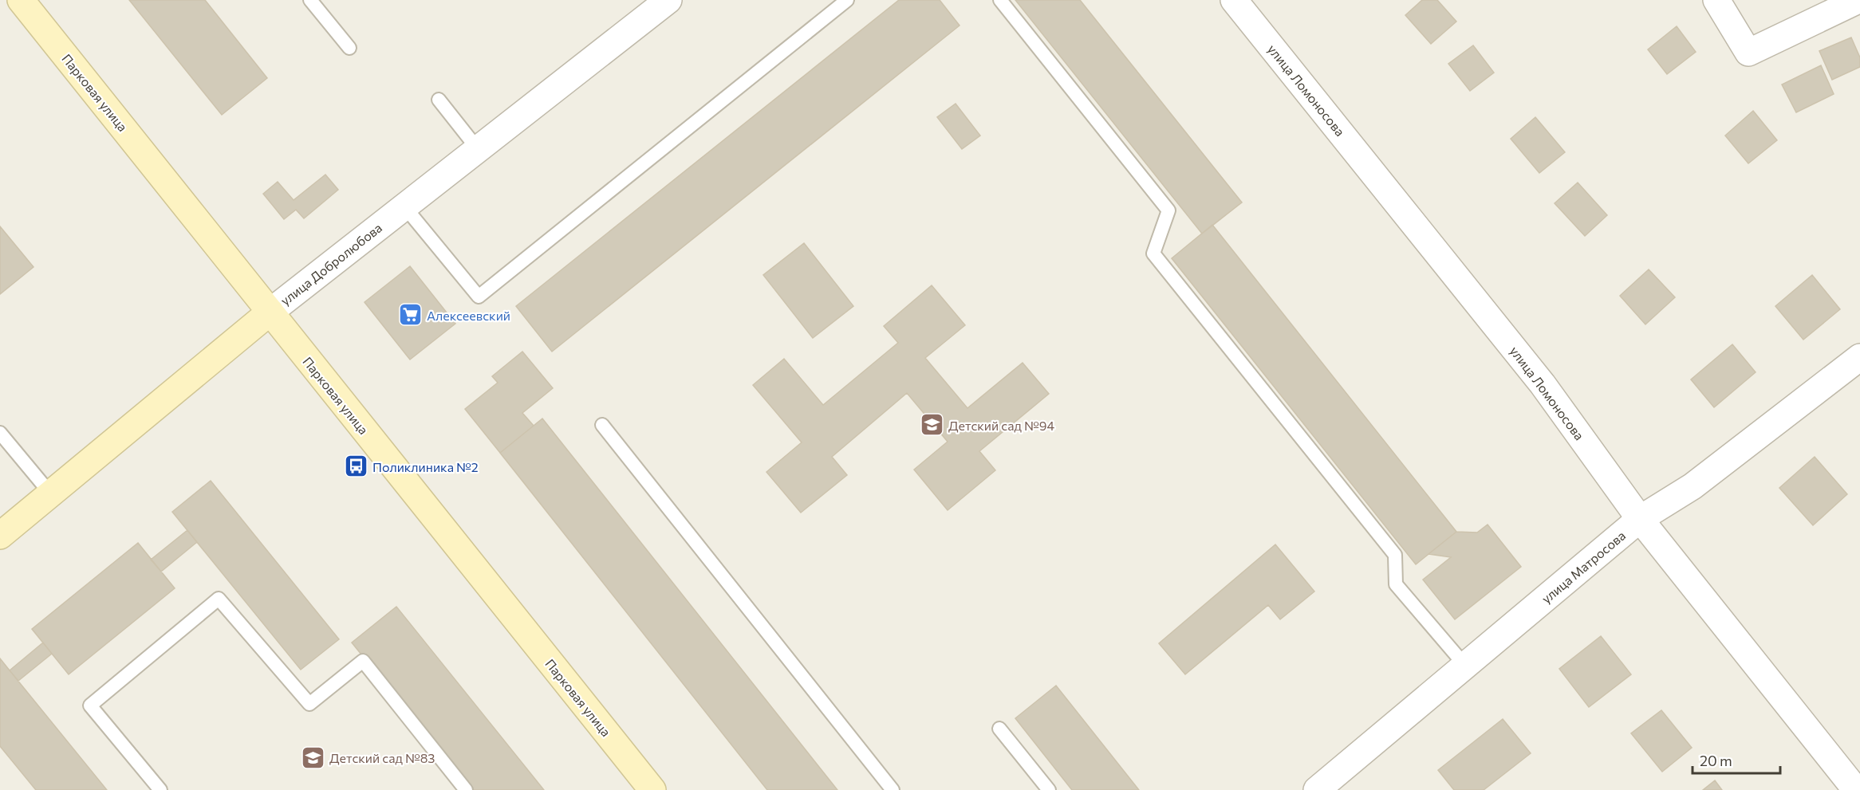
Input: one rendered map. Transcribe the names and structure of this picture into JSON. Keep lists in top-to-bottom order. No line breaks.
{"streets":{"street":["улица Ломоносова","Парковая улица","улица Добролюбова","улица Матросова"]},"crossings":[["улица Ломоносова","улица Матросова"],["Парковая улица","улица Добролюбова"]],"places":{"supermarket":["Алексеевский"],"school or university":["Детский сад №94","Детский сад №83"],"bus stop":["Поликлиника №2"]},"scale_bar":"20 m"}
